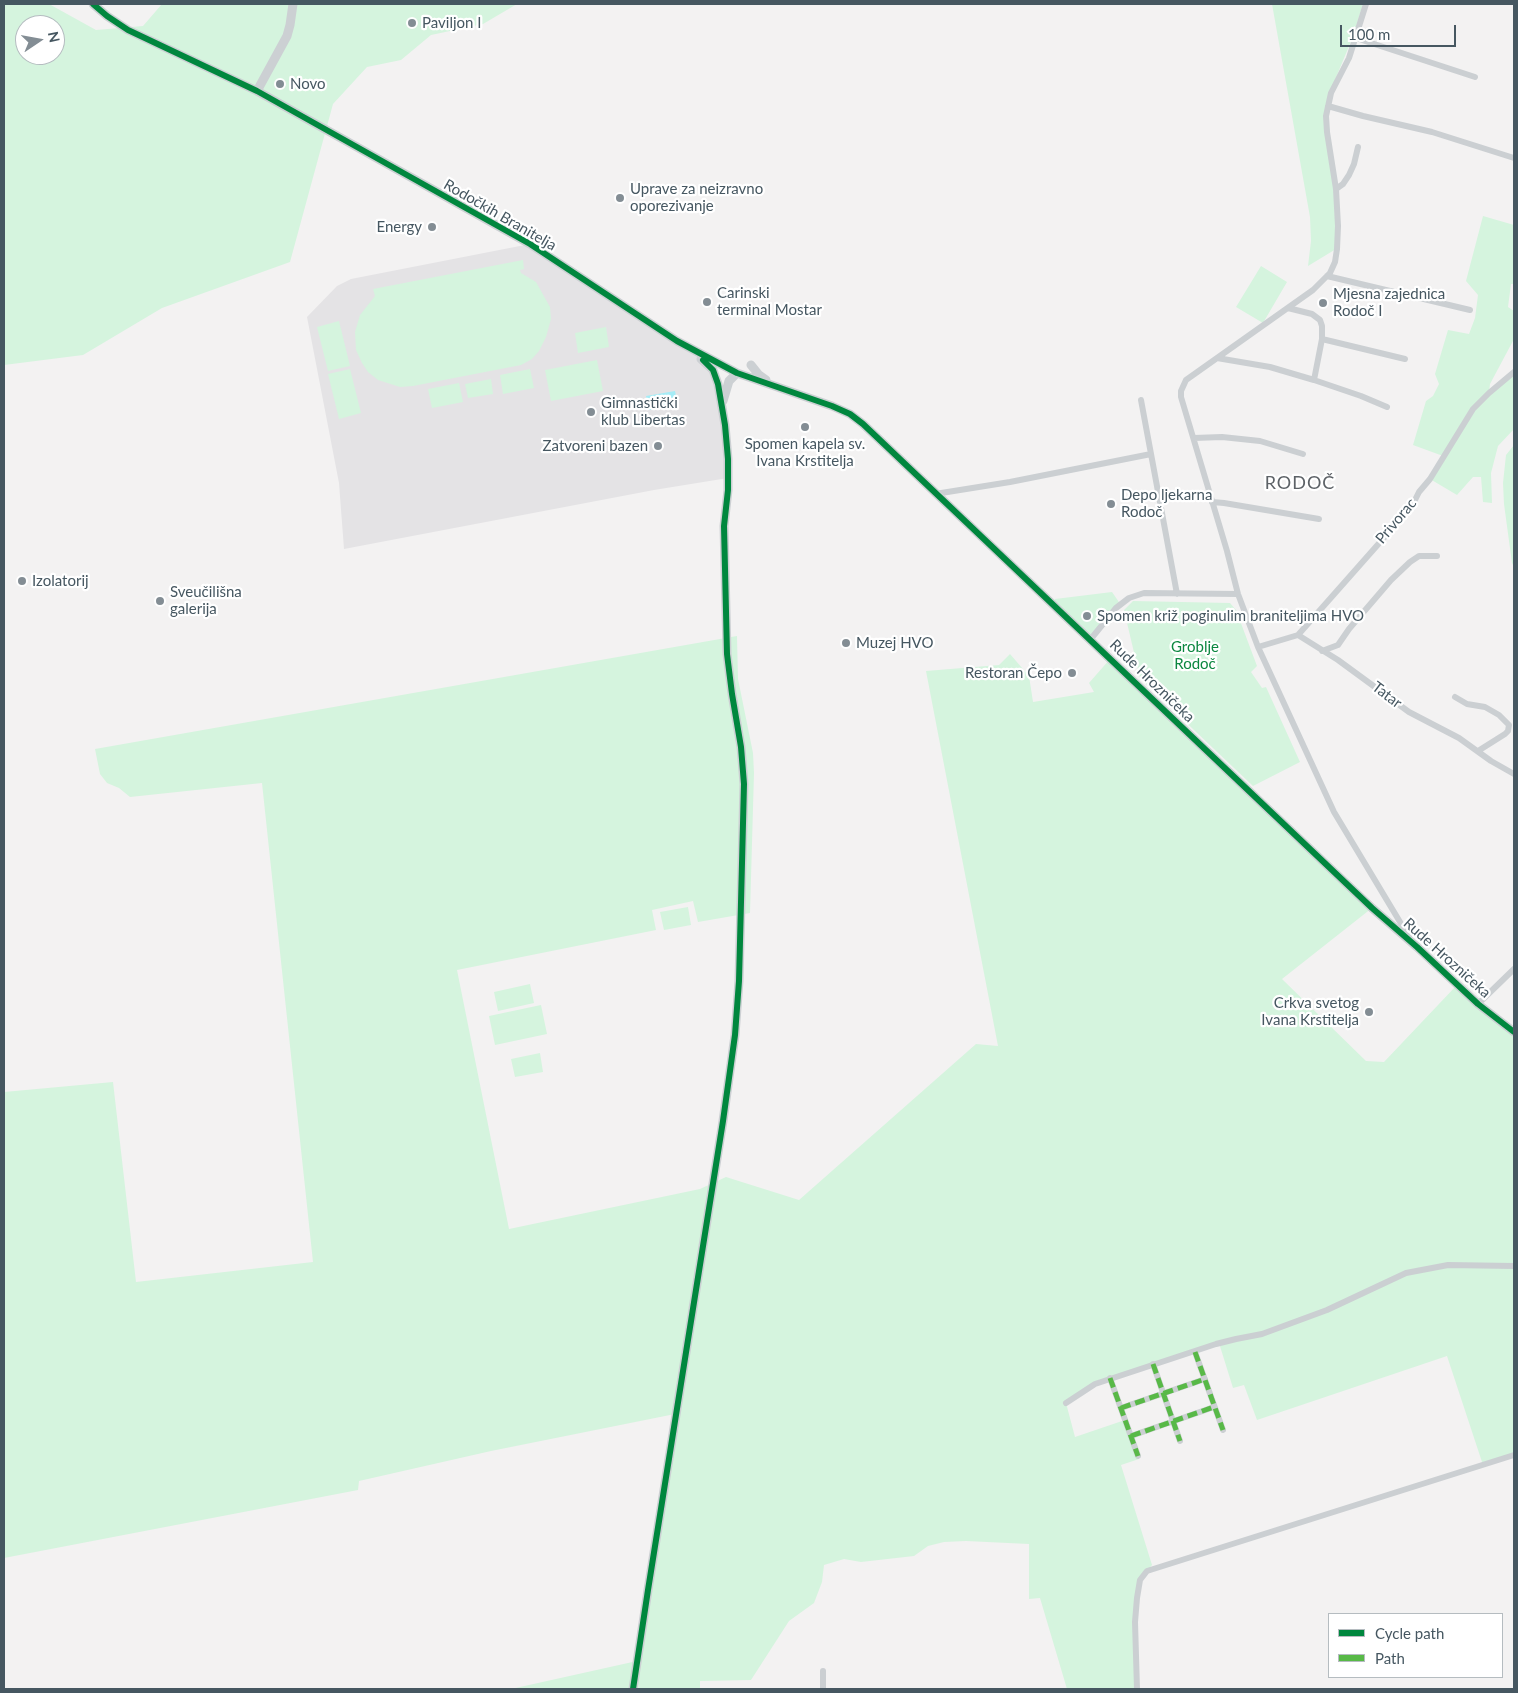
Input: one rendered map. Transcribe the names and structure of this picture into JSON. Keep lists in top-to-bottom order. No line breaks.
{"streets":{"street":["Rodočkih Branitelja","Privorac","Rude Hrozničeka","Tatar"]},"crossings":[["Rodočkih Branitelja","Rude Hrozničeka"],["Privorac","Tatar"]],"districts":["RODOČ"],"parks":["Groblje Rodoč"],"places":["Paviljon I","Novo","Uprave za neizravno oporezivanje","Energy","Carinski terminal Mostar","Mjesna zajednica Rodoč I","Gimnastički klub Libertas","Spomen kapela sv. Ivana Krstitelja","Zatvoreni bazen","Depo ljekarna Rodoč","Izolatorij","Sveučilišna galerija","Spomen križ poginulim braniteljima HVO","Muzej HVO","Restoran Čepo","Crkva svetog Ivana Krstitelja"],"legend":["Cycle path","Path"],"scale_bar":"100 m","north":"right"}
